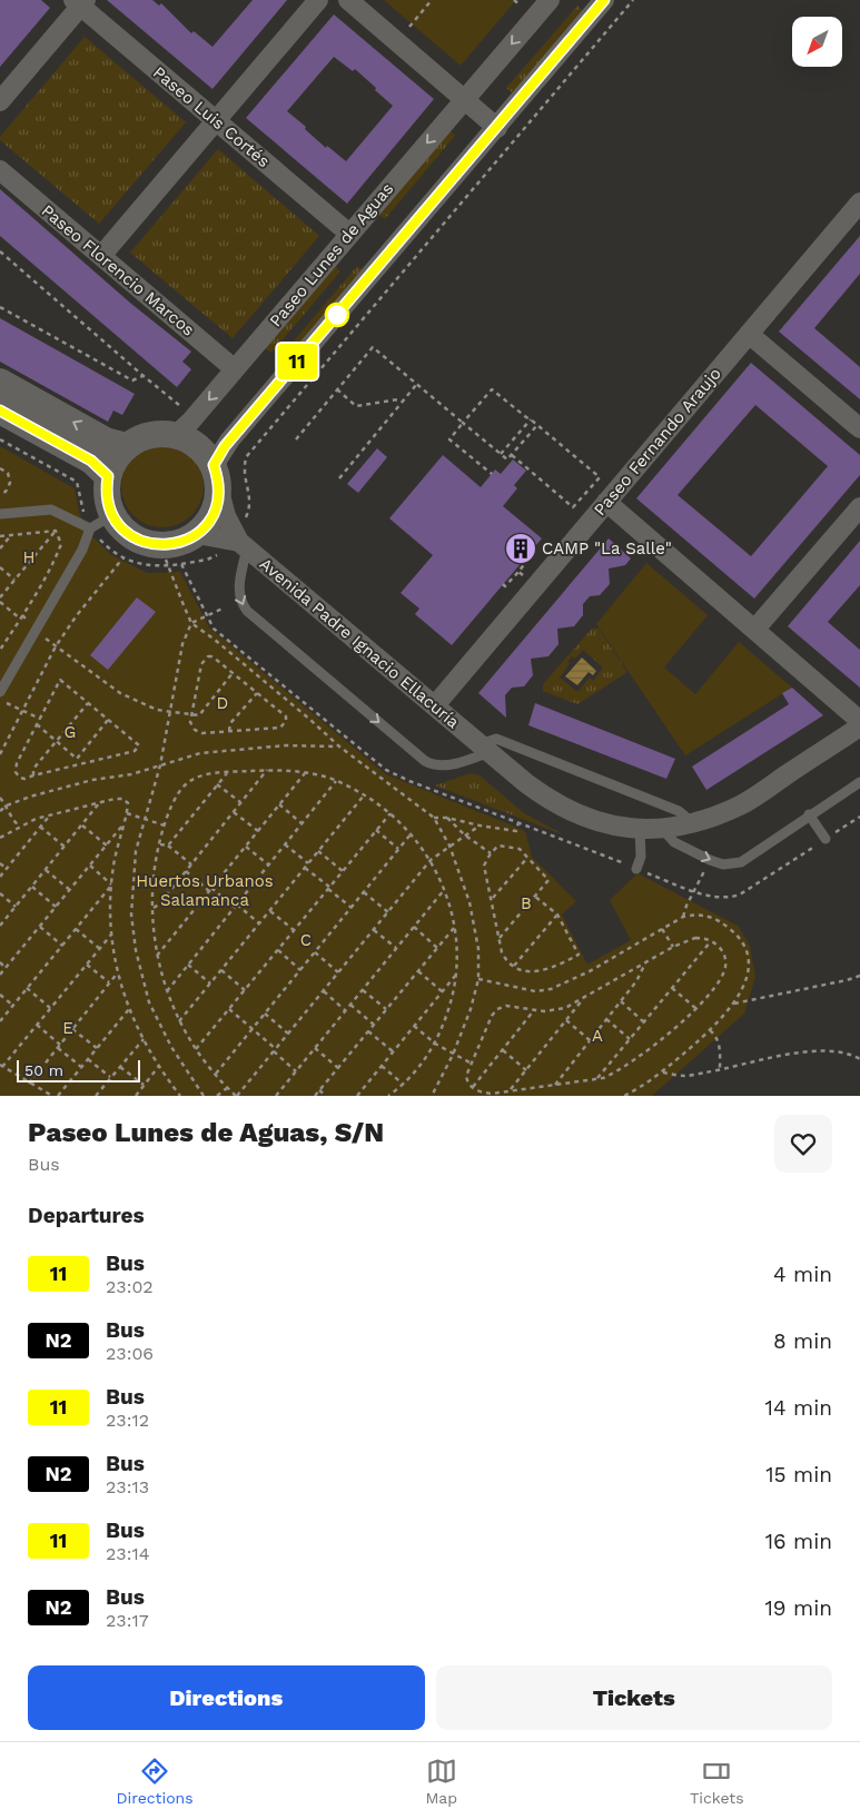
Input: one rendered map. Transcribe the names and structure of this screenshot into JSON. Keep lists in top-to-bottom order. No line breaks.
{"streets":{"street":["Paseo Luis Cortés","Paseo Lunes de Aguas","Paseo Florencio Marcos","Paseo Fernando Araujo","Avenida Padre Ignacio Ellacuría"]},"crossings":[["Paseo Luis Cortés","Paseo Lunes de Aguas"],["Paseo Lunes de Aguas","Paseo Florencio Marcos"],["Paseo Lunes de Aguas","Avenida Padre Ignacio Ellacuría"],["Paseo Fernando Araujo","Avenida Padre Ignacio Ellacuría"]],"parks":["H","D","G","Huertos Urbanos Salamanca","B","C","E","A"],"places":{"building":["CAMP \"La Salle\""]},"lines":["bus line 11"],"scale_bar":"50 m","north":"bottom left","page":{"on_map":"11","scale":"50 m","heading":[["Paseo Lunes de Aguas, S/N","Bus"],"Departures"],"list":[{"mark":"11","name":"Bus","note":"23:02","value":"4 min"},{"mark":"N2","name":"Bus","note":"23:06","value":"8 min"},{"mark":"11","name":"Bus","note":"23:12","value":"14 min"},{"mark":"N2","name":"Bus","note":"23:13","value":"15 min"},{"mark":"11","name":"Bus","note":"23:14","value":"16 min"},{"mark":"N2","name":"Bus","note":"23:17","value":"19 min"}],"buttons":["Directions","Tickets"],"tabs":["Directions","Map","Tickets"]}}
